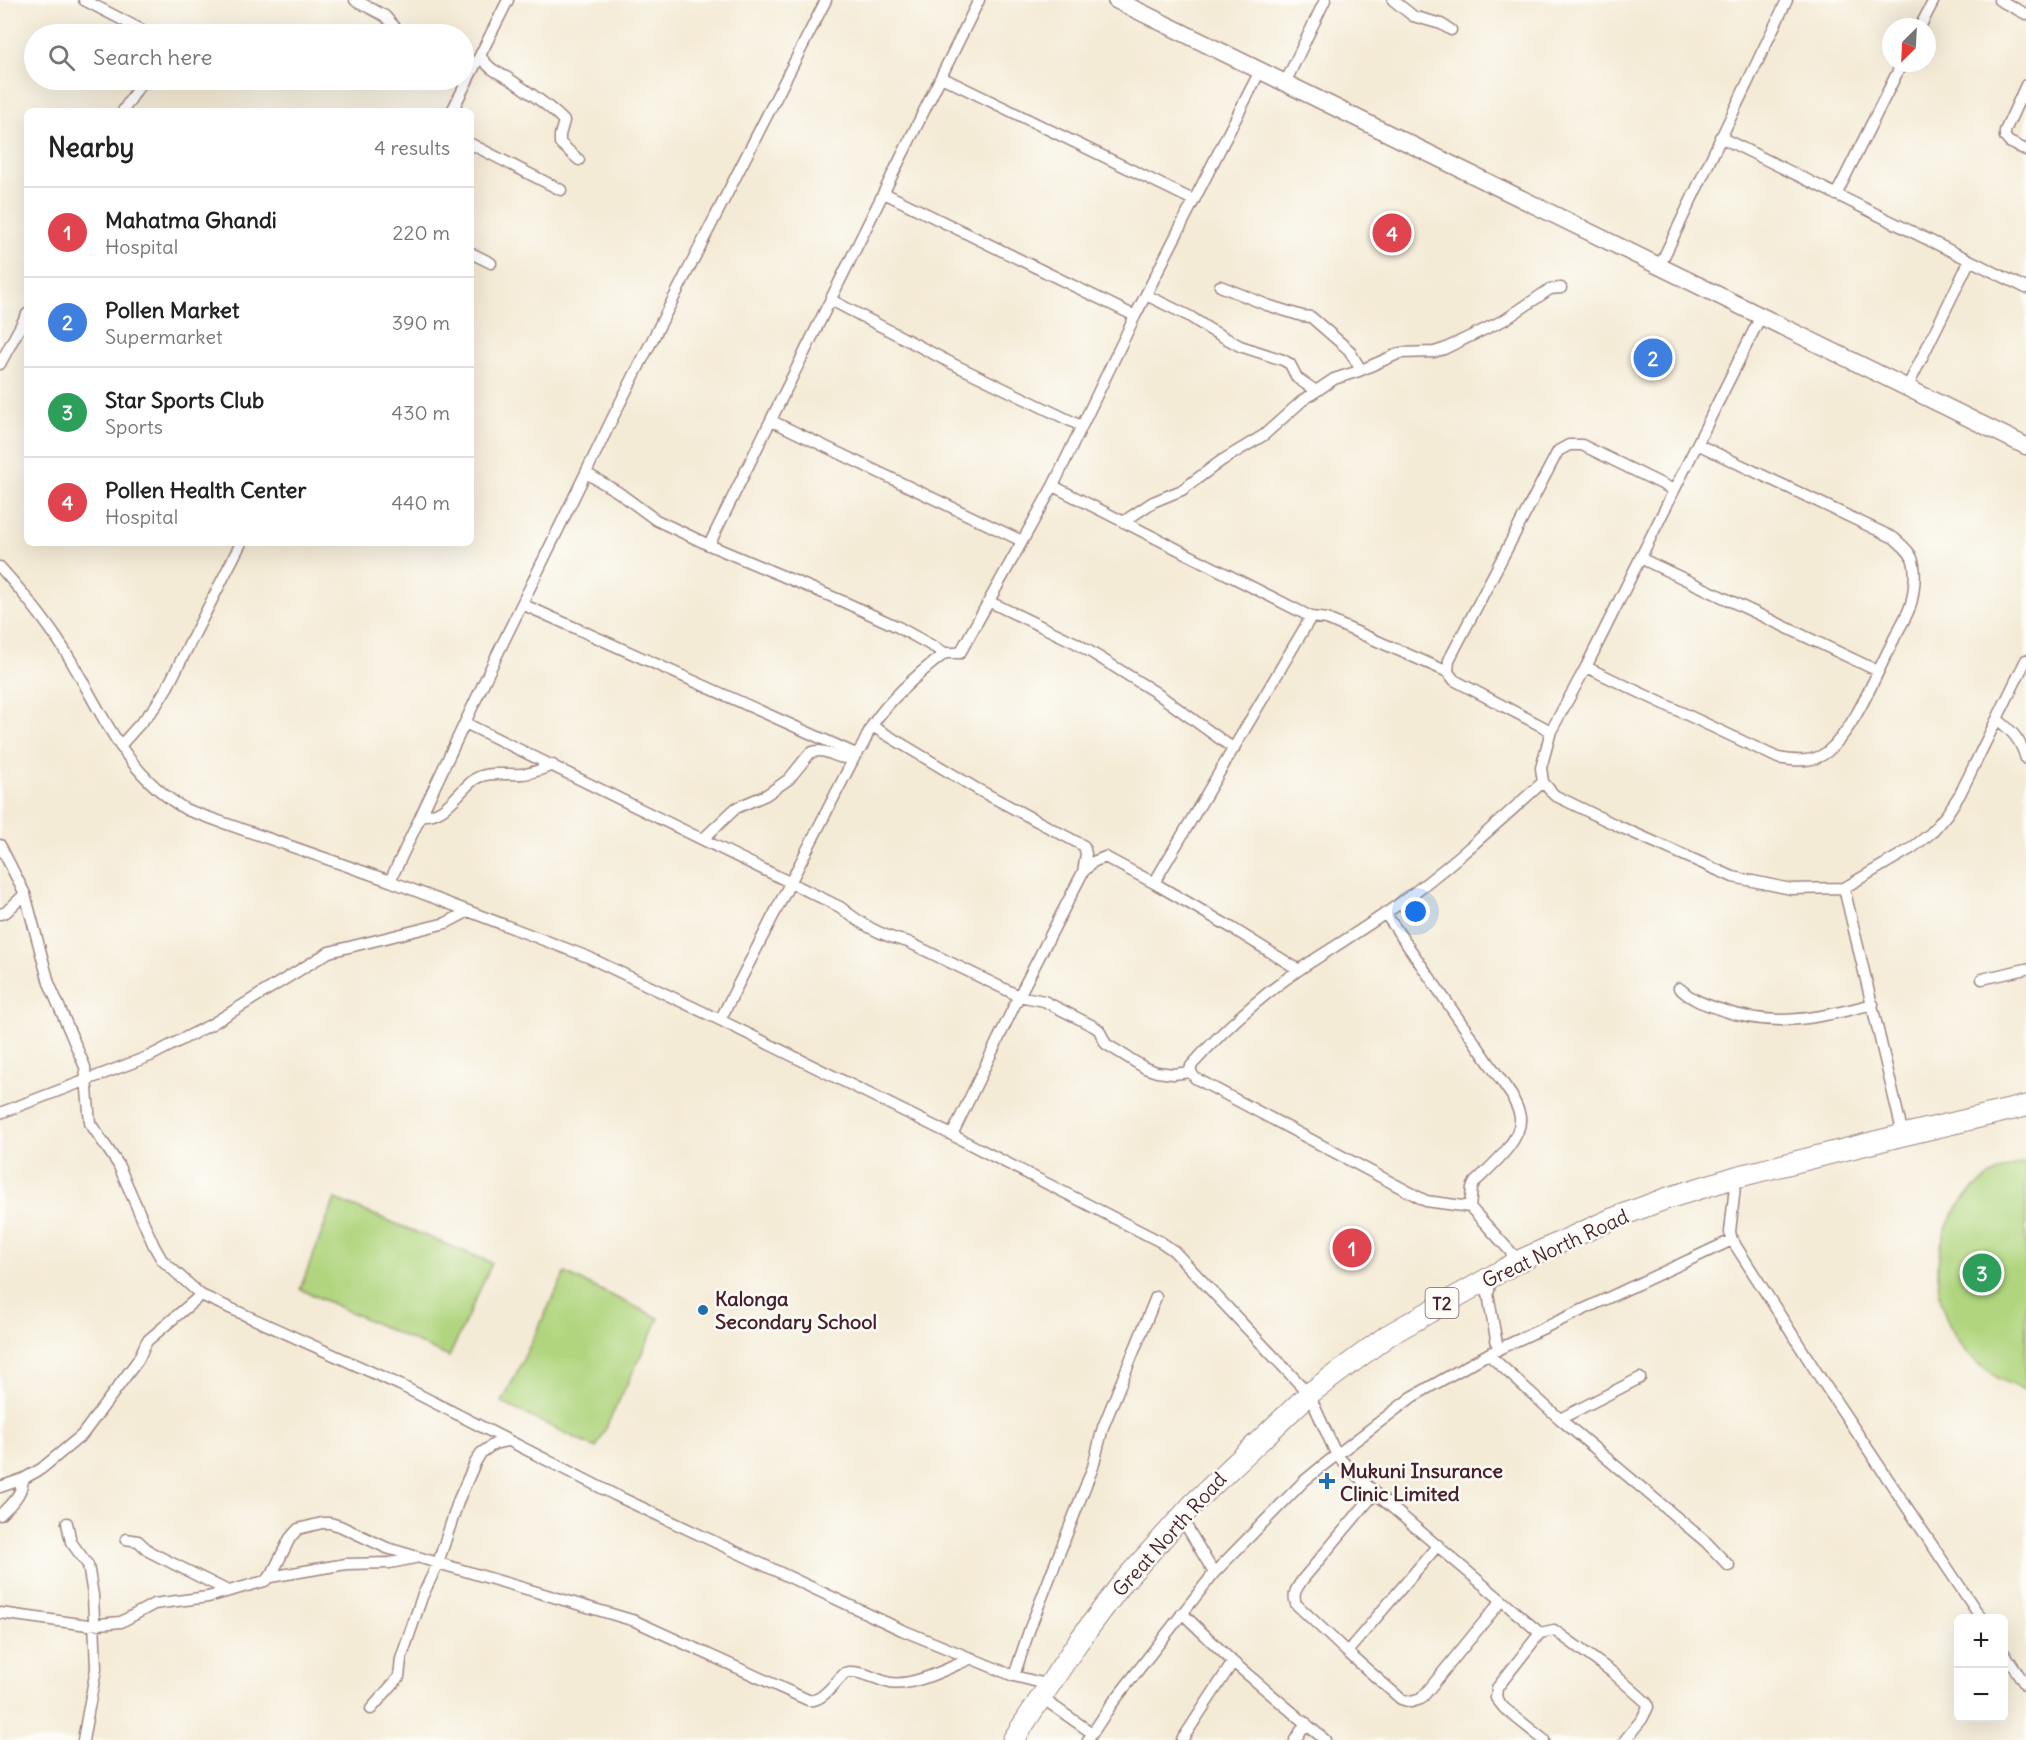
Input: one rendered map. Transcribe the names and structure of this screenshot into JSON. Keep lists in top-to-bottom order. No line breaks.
{"streets":{"highway":["Great North Road","T2"]},"places":{"other":["Kalonga Secondary School"],"health":["Mukuni Insurance Clinic Limited"]},"north":"bottom left","page":{"search":"Search here","heading":["Nearby","4 results"],"list":[{"mark":"1","name":"Mahatma Ghandi","note":"Hospital","value":"220 m"},{"mark":"2","name":"Pollen Market","note":"Supermarket","value":"390 m"},{"mark":"3","name":"Star Sports Club","note":"Sports","value":"430 m"},{"mark":"4","name":"Pollen Health Center","note":"Hospital","value":"440 m"}],"pins":["4","2","1","3"],"map_buttons":["+","−"]}}
